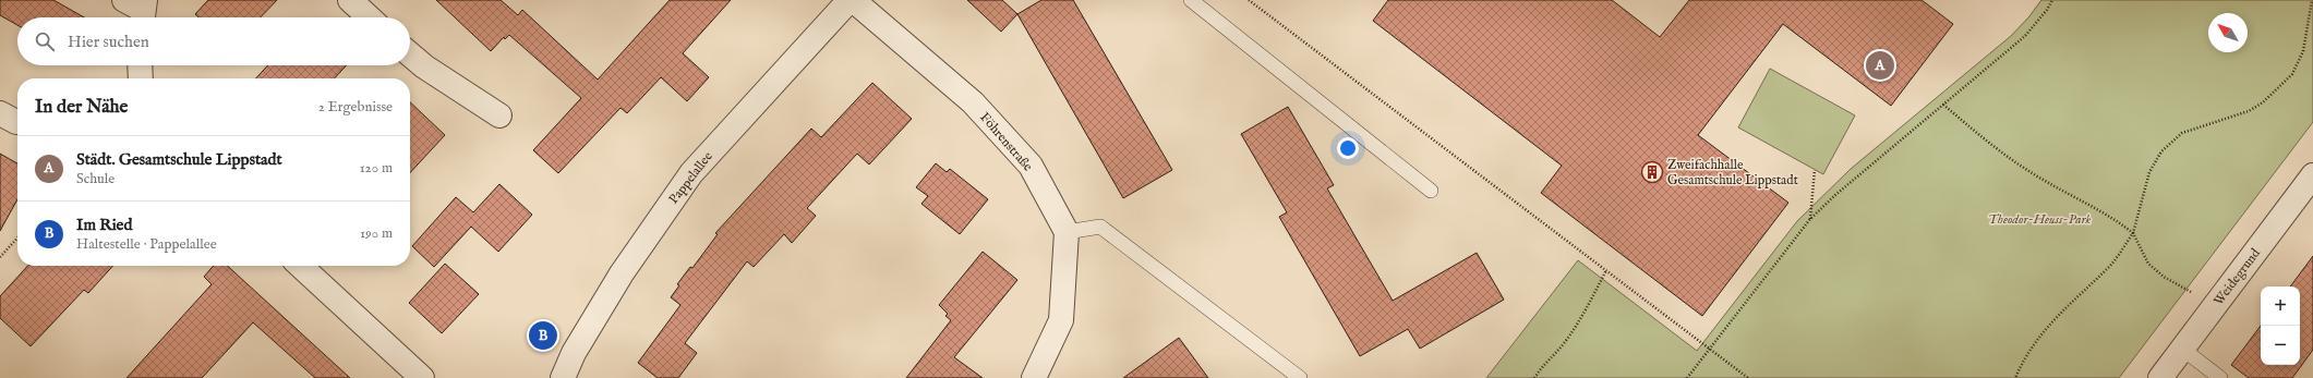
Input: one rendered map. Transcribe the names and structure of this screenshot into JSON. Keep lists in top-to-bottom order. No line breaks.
{"streets":{"street":["Föhrenstraße","Pappelallee","Weidegrund"]},"crossings":[["Föhrenstraße","Pappelallee"]],"parks":["Theodor-Heuss-Park"],"places":{"building":["Zweifachhalle Gesamtschule Lippstadt"]},"north":"top left","page":{"search":"Hier suchen","pins":["A","B"],"heading":["In der Nähe","2 Ergebnisse"],"list":[{"mark":"A","name":"Städt. Gesamtschule Lippstadt","note":"Schule","value":"120 m"},{"mark":"B","name":"Im Ried","note":"Haltestelle · Pappelallee","value":"190 m"}],"map_buttons":["+","−"]}}
